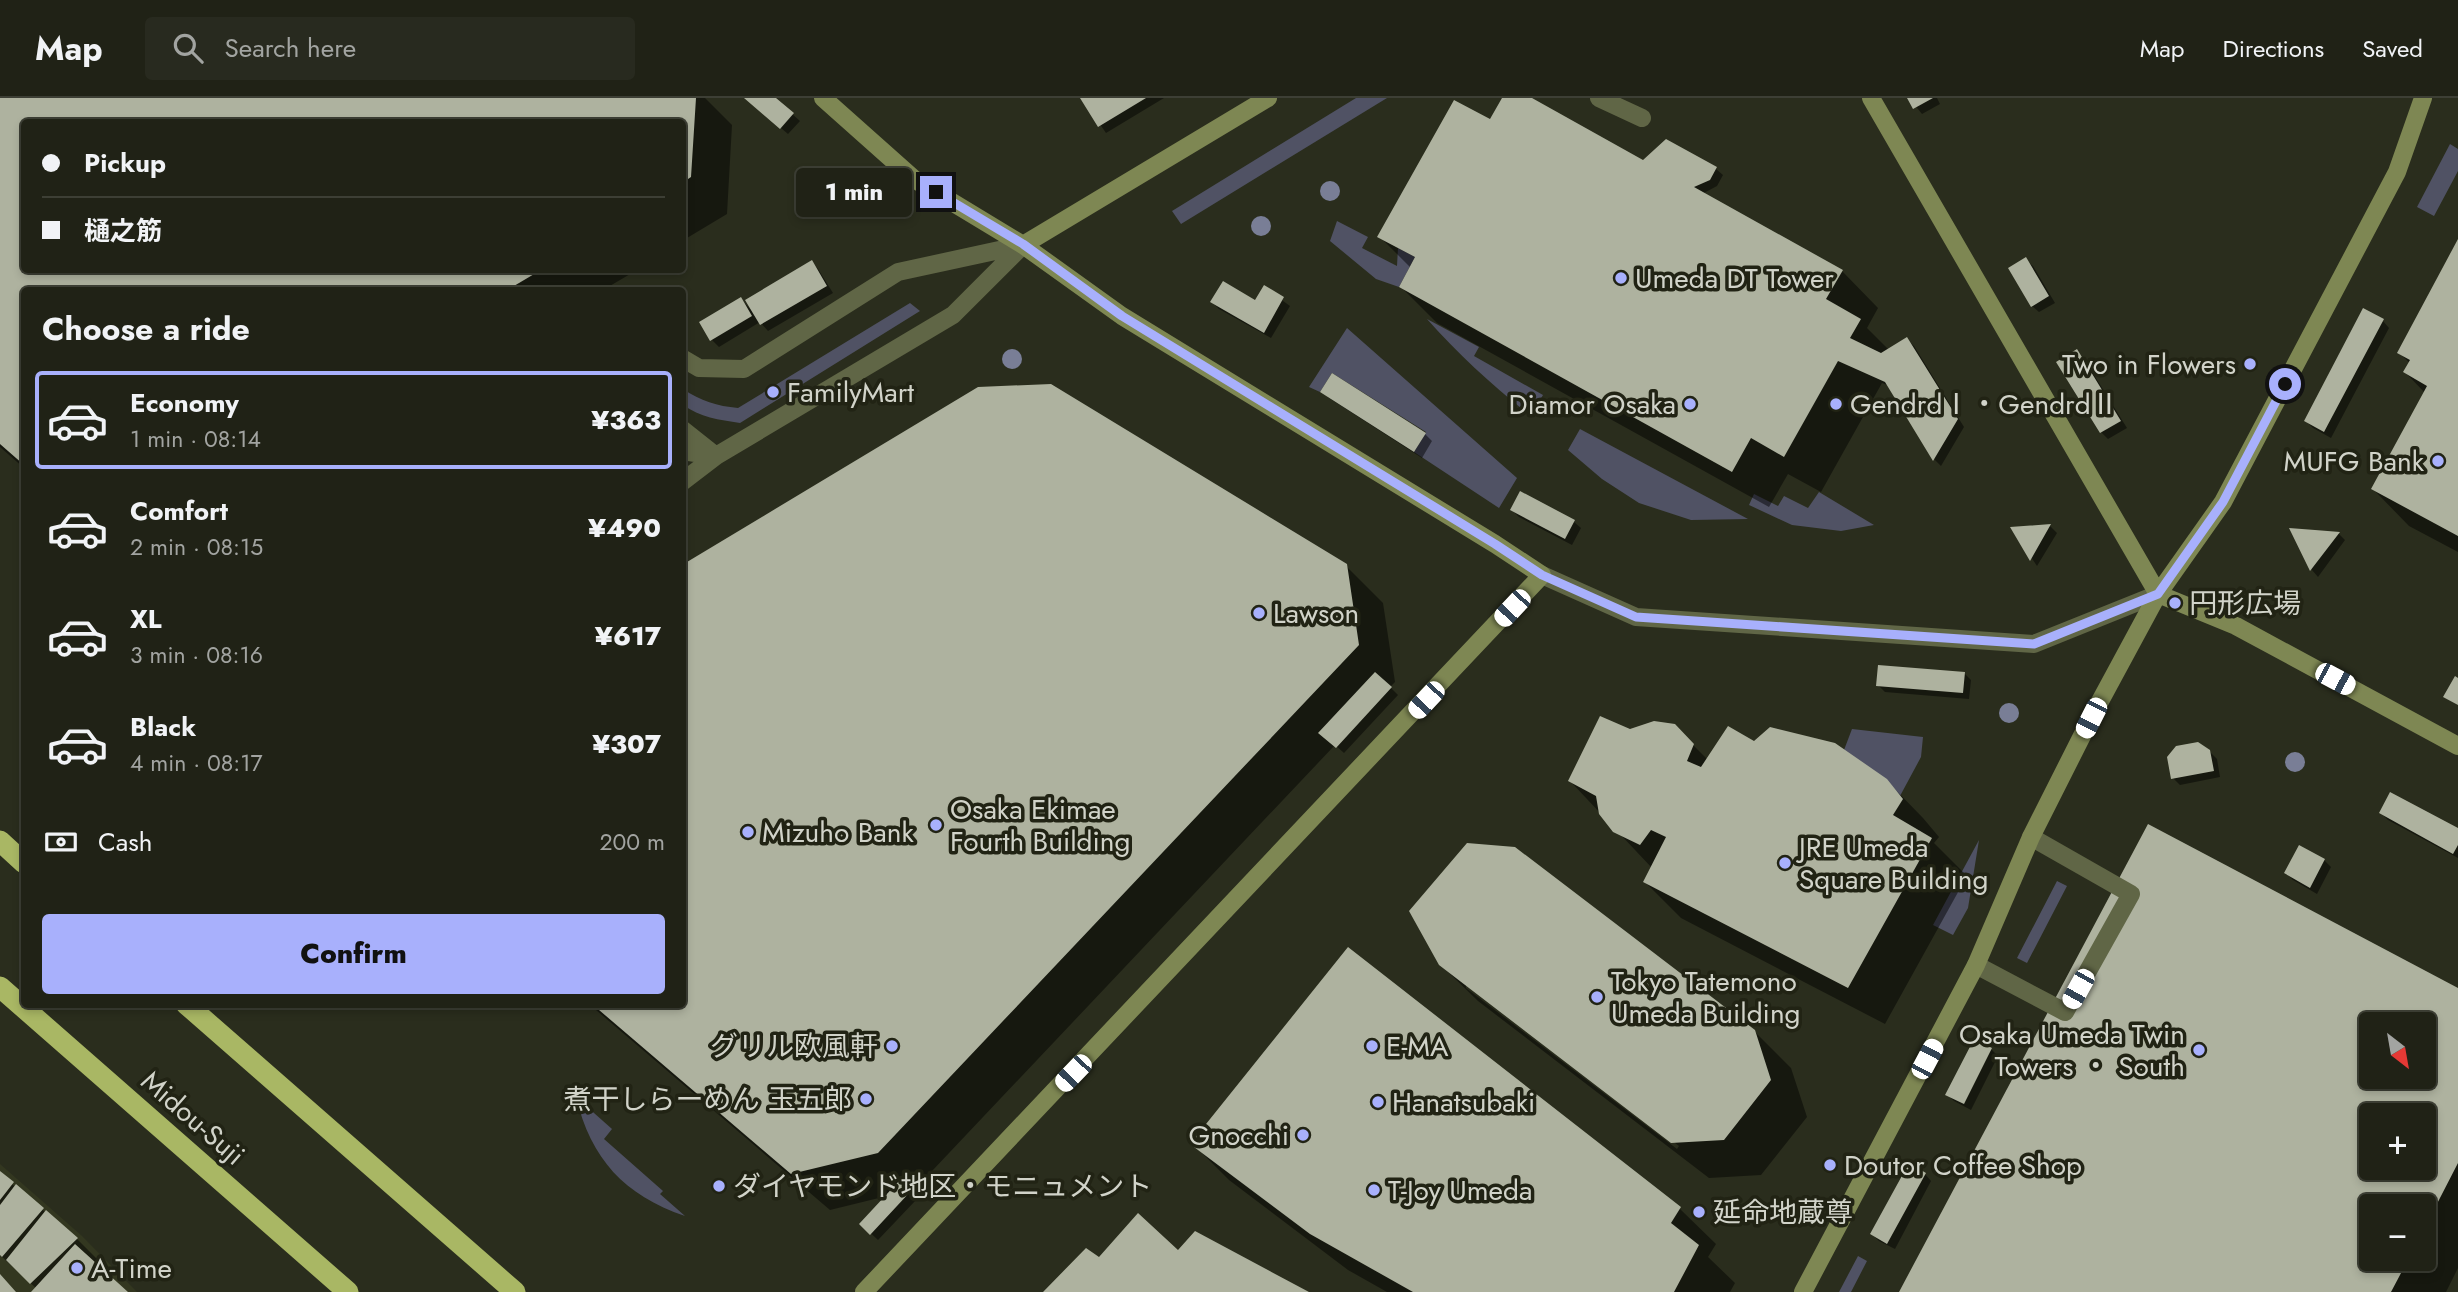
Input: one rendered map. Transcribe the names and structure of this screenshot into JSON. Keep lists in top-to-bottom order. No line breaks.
{"streets":{"highway":["Midou-Suji"]},"places":["Umeda DT Tower","Two in Flowers","FamilyMart","Diamor Osaka","GendrdⅠ・GendrdⅡ","MUFG Bank","円形広場","Lawson","Osaka Ekimae Fourth Building","Mizuho Bank","JRE Umeda Square Building","Tokyo Tatemono Umeda Building","グリル欧風軒","E-MA","Osaka Umeda Twin Towers ・ South","煮干しらーめん 玉五郎","Hanatsubaki","Gnocchi","Doutor Coffee Shop","ダイヤモンド地区・モニュメント","T-Joy Umeda","延命地蔵尊","A-Time"],"north":"bottom right","page":{"header":"Map","search":"Search here","nav":["Map","Directions","Saved"],"banner":["Pickup","樋之筋"],"bubble":"1 min","heading":"Choose a ride","list":[{"name":"Economy","note":"1 min · 08:14","value":"¥363"},{"name":"Comfort","note":"2 min · 08:15","value":"¥490"},{"name":"XL","note":"3 min · 08:16","value":"¥617"},{"name":"Black","note":"4 min · 08:17","value":"¥307"}],"pay":["Cash","200 m"],"buttons":"Confirm","map_buttons":["+","−"]}}
